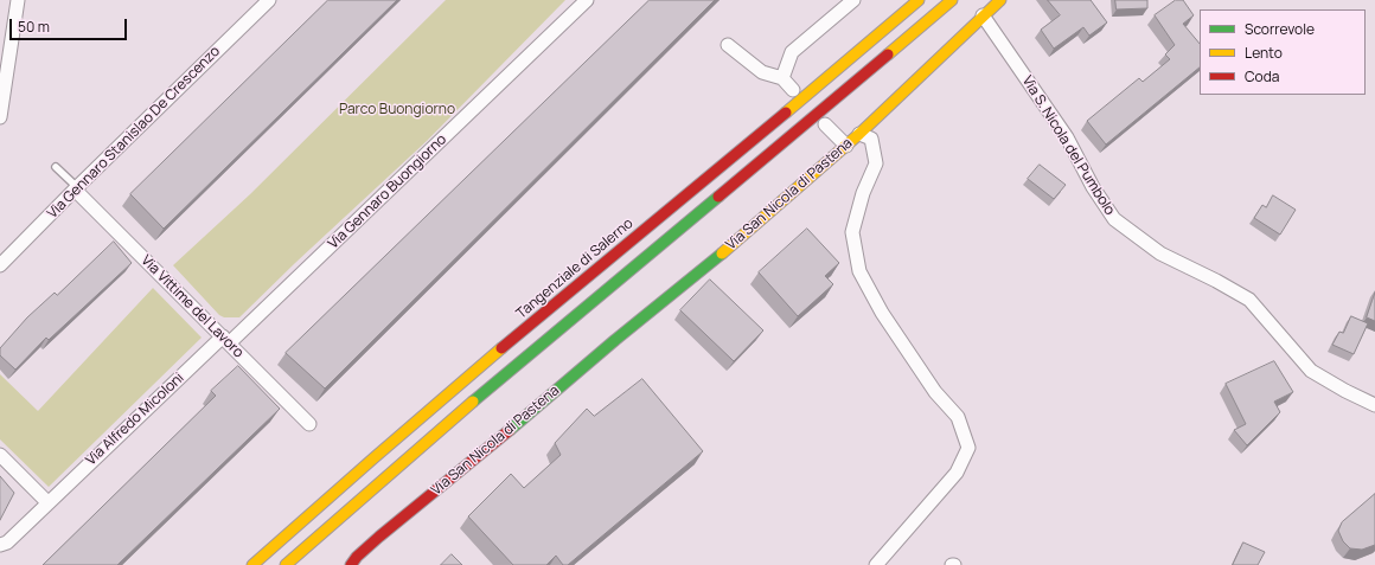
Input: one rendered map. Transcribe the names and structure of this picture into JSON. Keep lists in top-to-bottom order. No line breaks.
{"streets":{"main road":["Via San Nicola di Pastena","Tangenziale di Salerno"],"street":["Via Gennaro Stanislao De Crescenzo","Via S. Nicola del Pumbolo","Via Gennaro Buongiorno","Via Vittime del Lavoro","Via Alfredo Micoloni"]},"crossings":[["Via Gennaro Stanislao De Crescenzo","Via Vittime del Lavoro"],["Via Gennaro Buongiorno","Via Vittime del Lavoro"],["Via Gennaro Buongiorno","Via Alfredo Micoloni"],["Via Vittime del Lavoro","Via Alfredo Micoloni"]],"parks":["Parco Buongiorno"],"legend":["Scorrevole","Lento","Coda"],"scale_bar":"50 m"}
